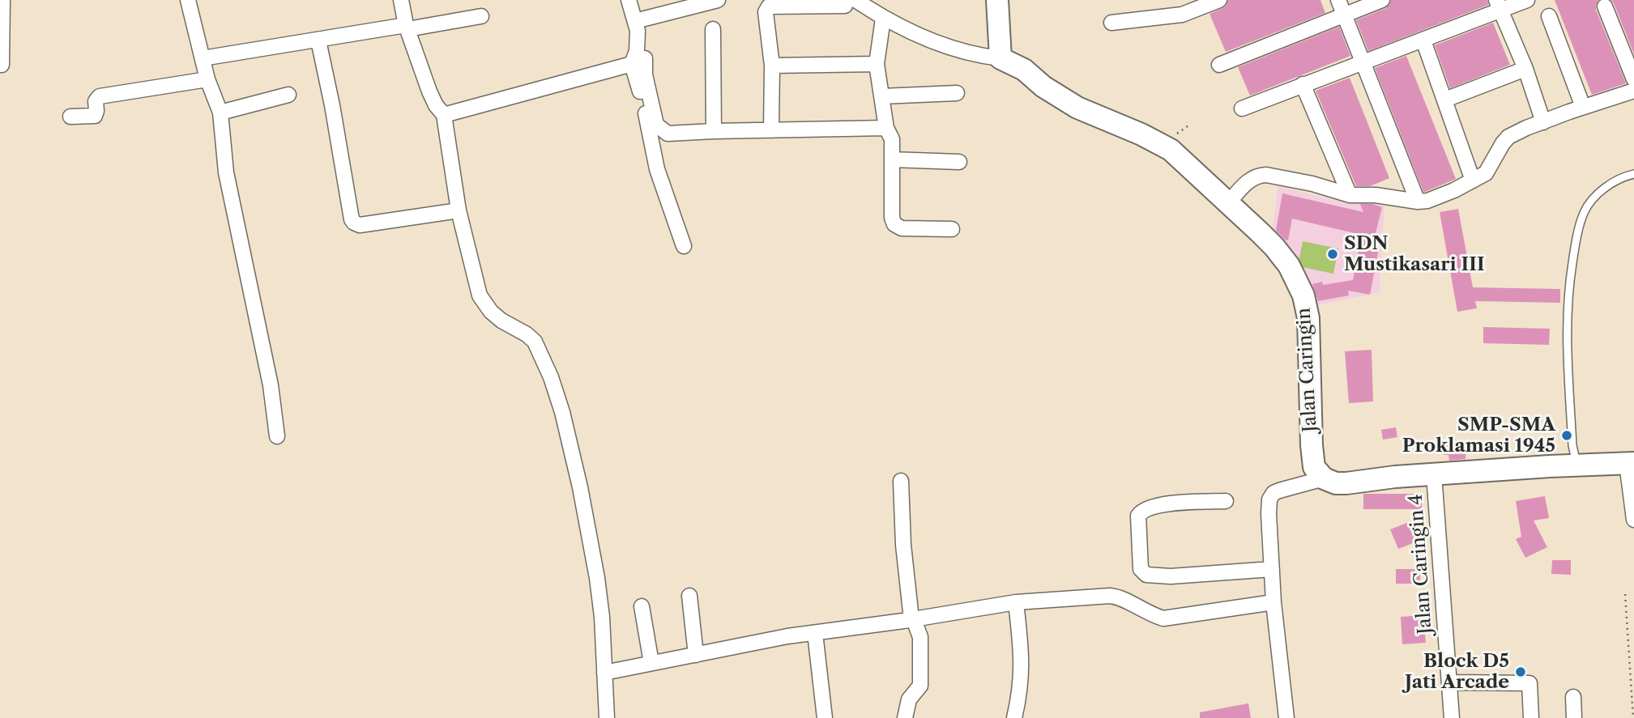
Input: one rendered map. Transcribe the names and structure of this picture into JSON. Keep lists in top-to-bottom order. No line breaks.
{"streets":{"street":["Jalan Caringin","Jalan Caringin 4"]},"places":["SDN Mustikasari III","SMP-SMA Proklamasi 1945","Block D5 Jati Arcade"]}
